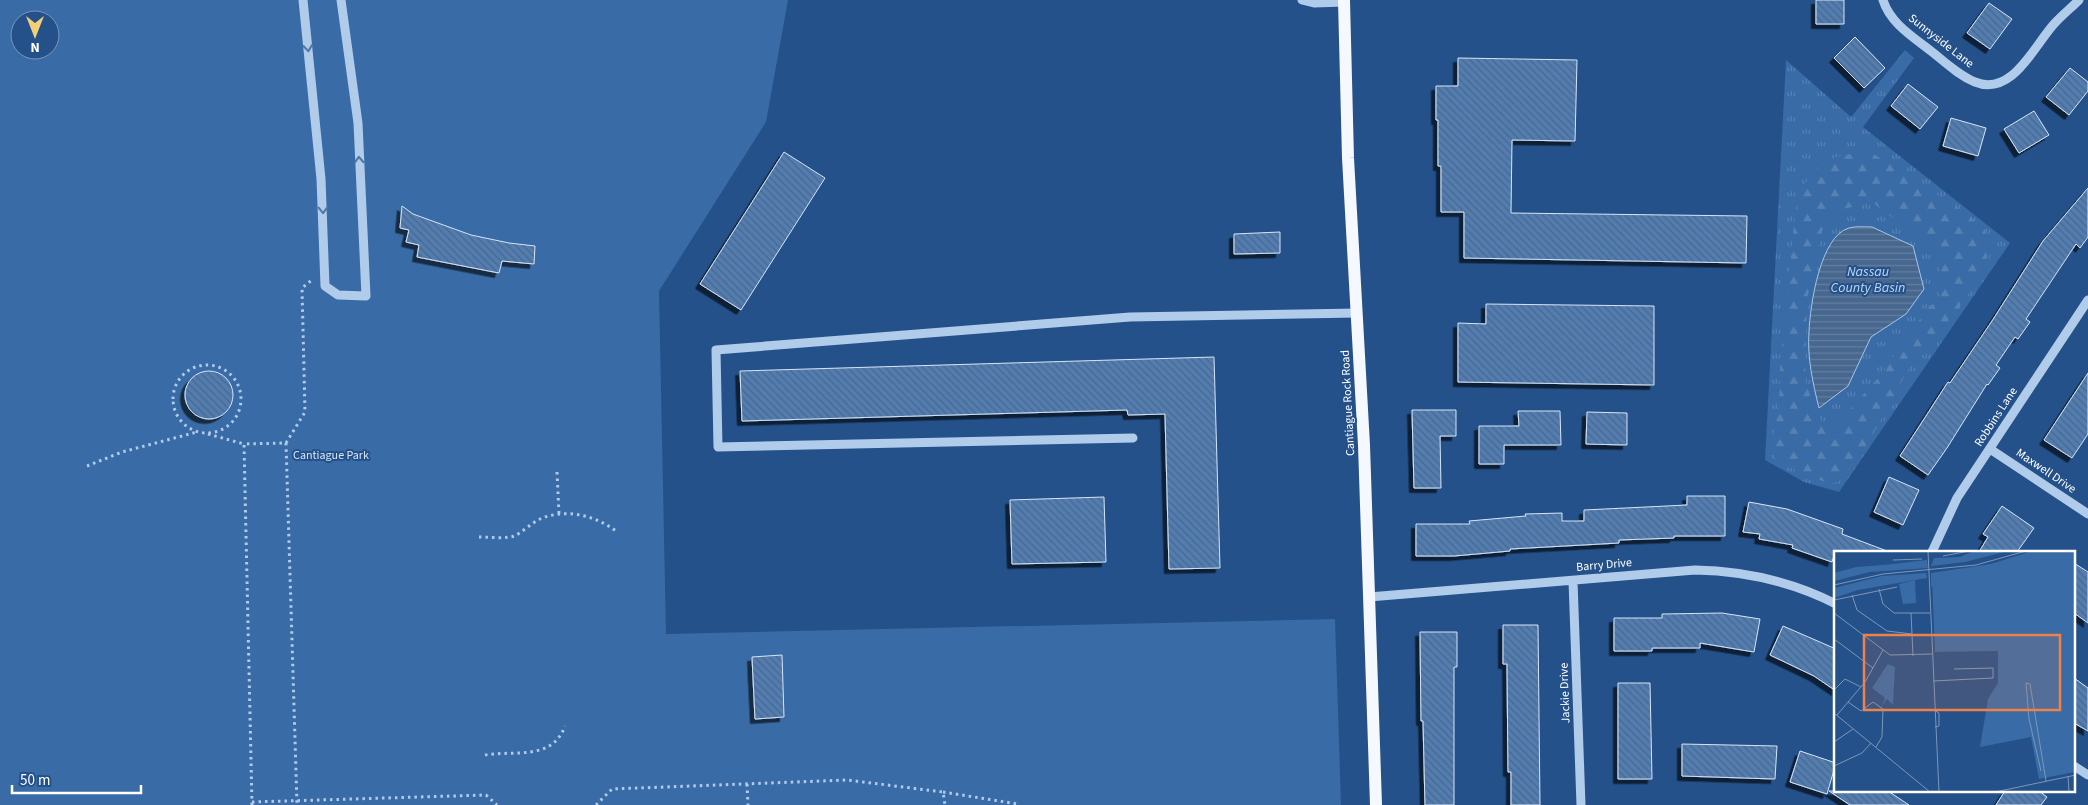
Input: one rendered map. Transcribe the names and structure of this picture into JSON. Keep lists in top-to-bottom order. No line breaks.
{"streets":{"main road":["Cantiague Rock Road"],"street":["Sunnyside Lane","Robbins Lane","Maxwell Drive","Barry Drive","Jackie Drive"]},"crossings":[["Cantiague Rock Road","Barry Drive"],["Robbins Lane","Maxwell Drive"],["Barry Drive","Jackie Drive"]],"water":["Nassau County Basin"],"parks":["Cantiague Park"],"scale_bar":"50 m","north":"bottom"}
